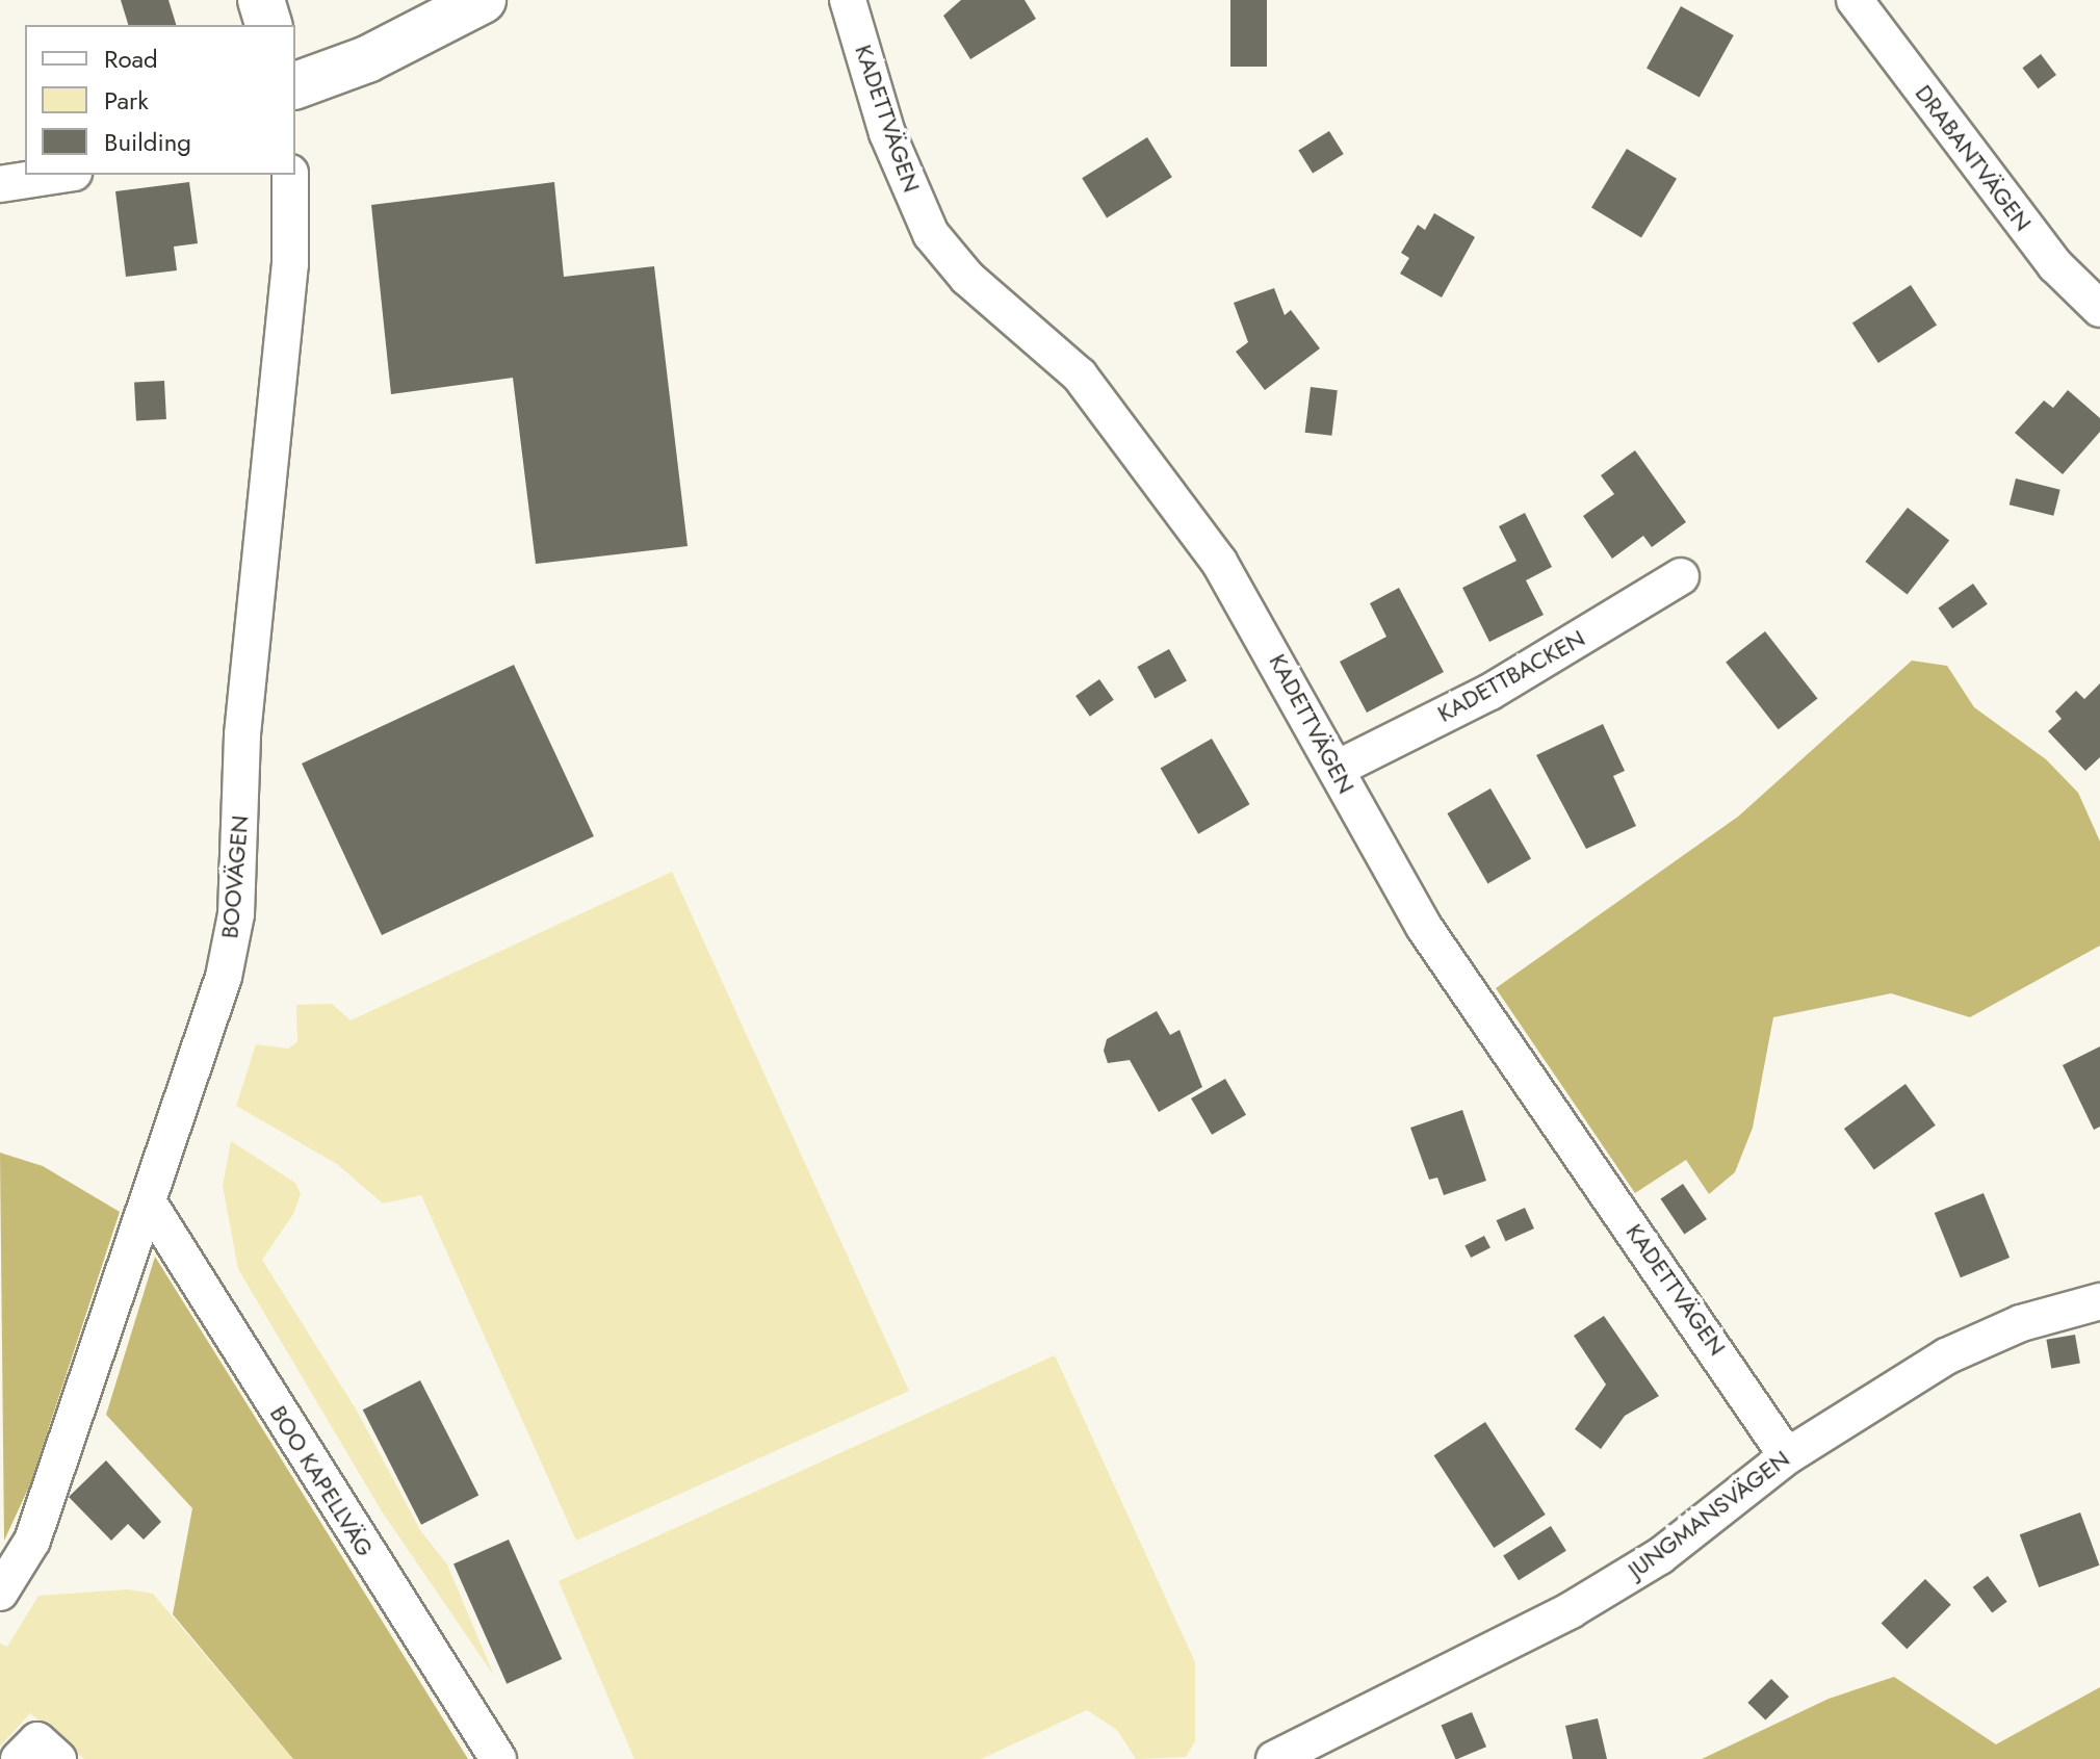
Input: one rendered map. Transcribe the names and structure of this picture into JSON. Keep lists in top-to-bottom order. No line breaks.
{"streets":{"street":["KADETTVÄGEN","DRABANTVÄGEN","KADETTBACKEN","BOOVÄGEN","BOO KAPELLVÄG","JUNGMANSVÄGEN"]},"crossings":[["KADETTVÄGEN","KADETTBACKEN"],["KADETTVÄGEN","JUNGMANSVÄGEN"],["BOOVÄGEN","BOO KAPELLVÄG"]],"legend":["Road","Park","Building"]}
